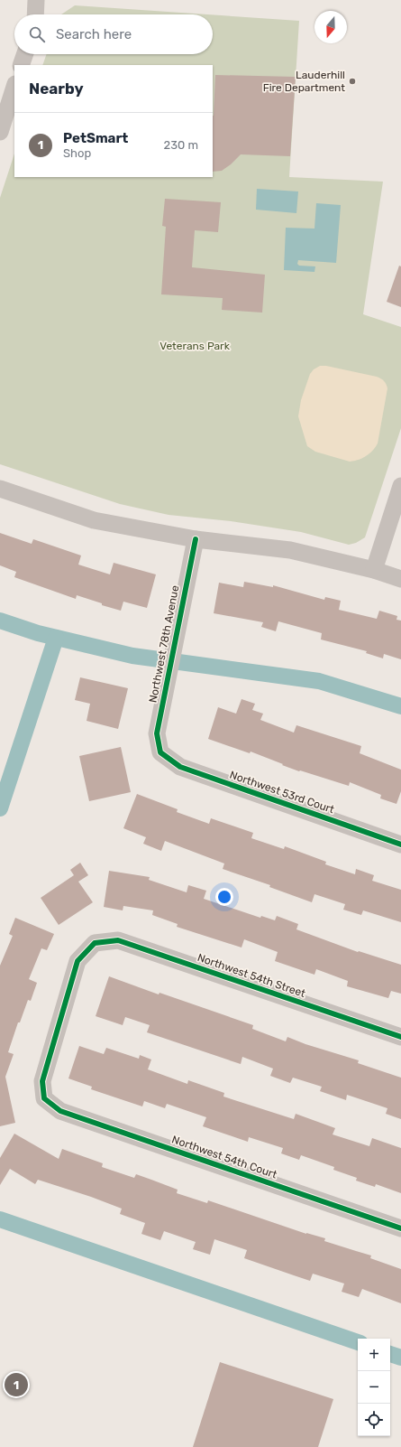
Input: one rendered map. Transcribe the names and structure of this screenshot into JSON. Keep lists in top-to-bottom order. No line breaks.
{"streets":{"street":["Northwest 78th Avenue","Northwest 53rd Court","Northwest 54th Street","Northwest 54th Court"]},"crossings":[["Northwest 78th Avenue","Northwest 53rd Court"],["Northwest 54th Street","Northwest 54th Court"]],"parks":["Veterans Park"],"places":["Lauderhill Fire Department"],"north":"bottom","page":{"search":"Search here","heading":"Nearby","list":[{"mark":"1","name":"PetSmart","note":"Shop","value":"230 m"}],"map_buttons":["+","−"],"pins":"1"}}
